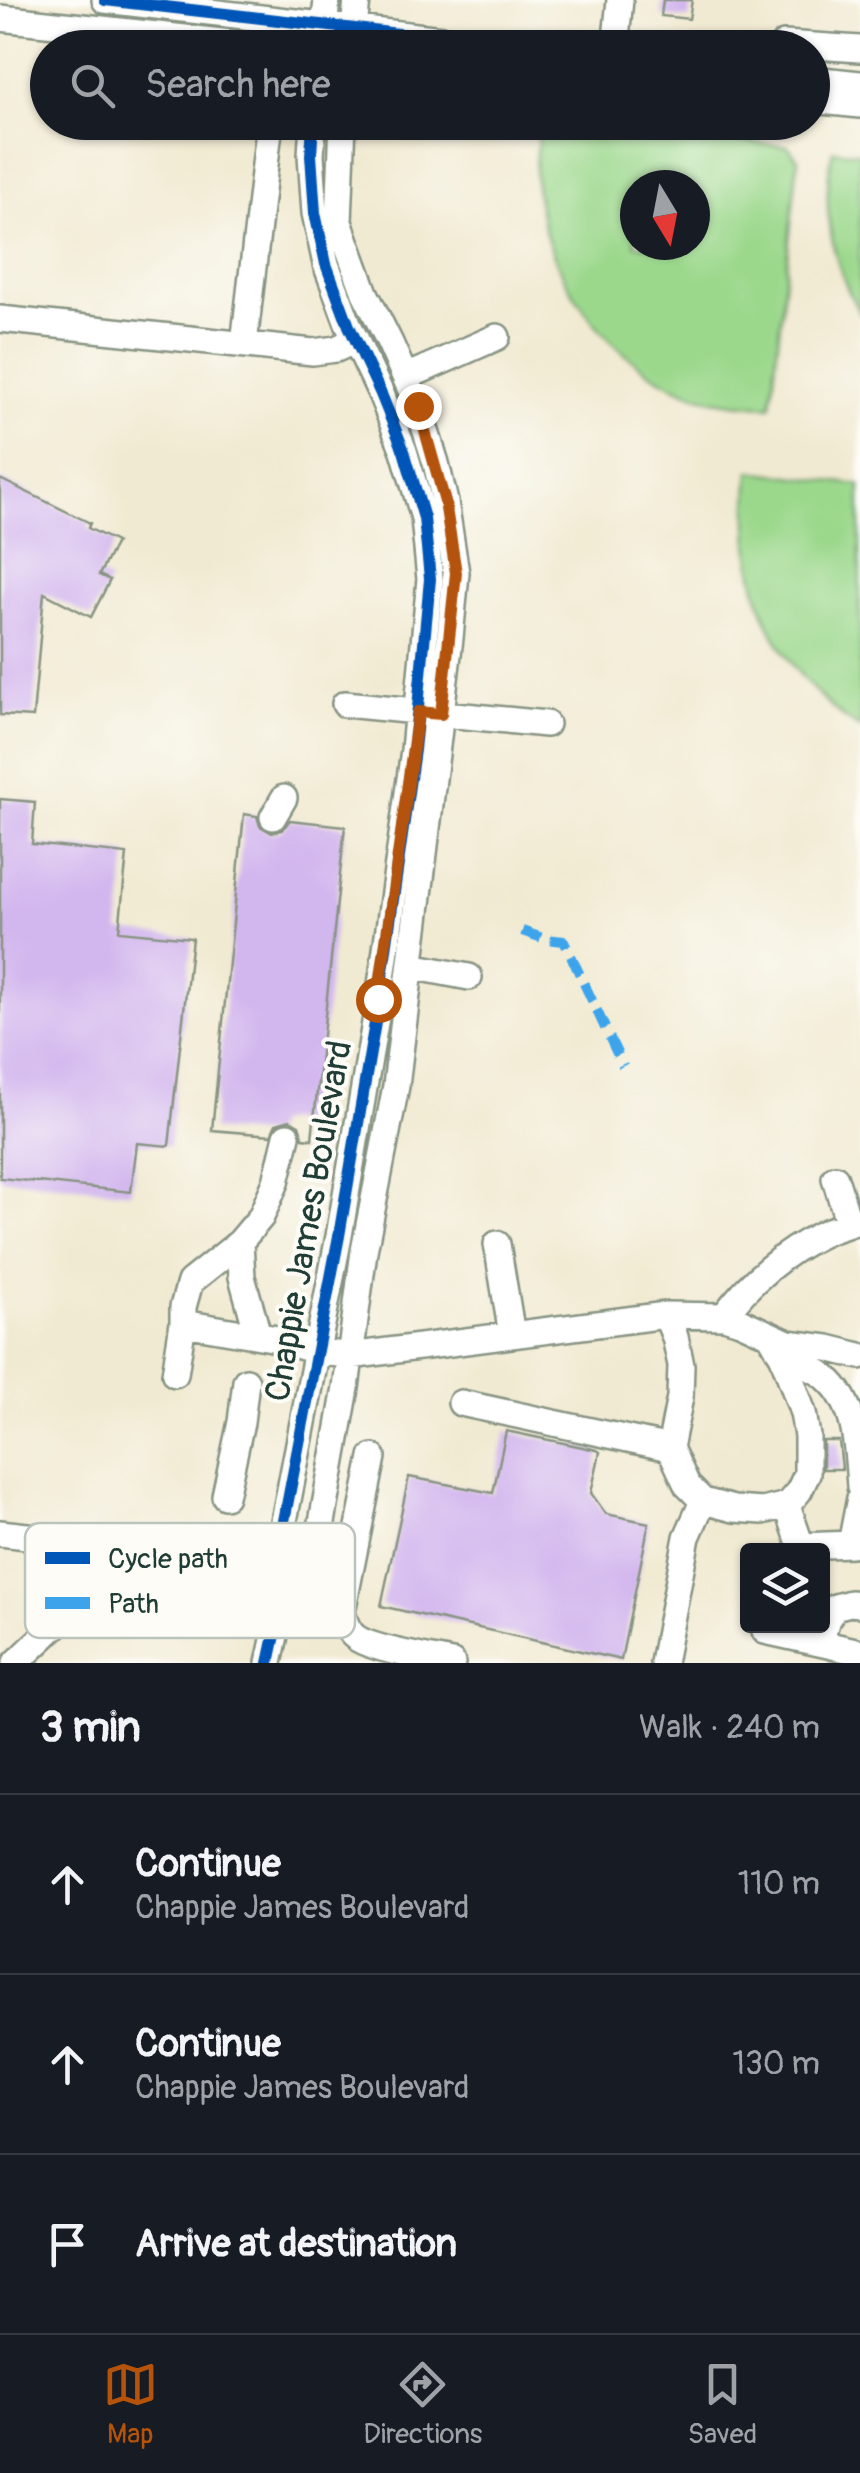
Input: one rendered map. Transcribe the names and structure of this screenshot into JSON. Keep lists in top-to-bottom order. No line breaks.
{"streets":{"street":["Chappie James Boulevard"]},"legend":["Cycle path","Path"],"north":"bottom","page":{"search":"Search here","heading":["3 min","Walk · 240 m"],"list":[["Continue","Chappie James Boulevard","110 m"],["Continue","Chappie James Boulevard","130 m"],"Arrive at destination"],"nav":["Map","Directions","Saved"]}}
